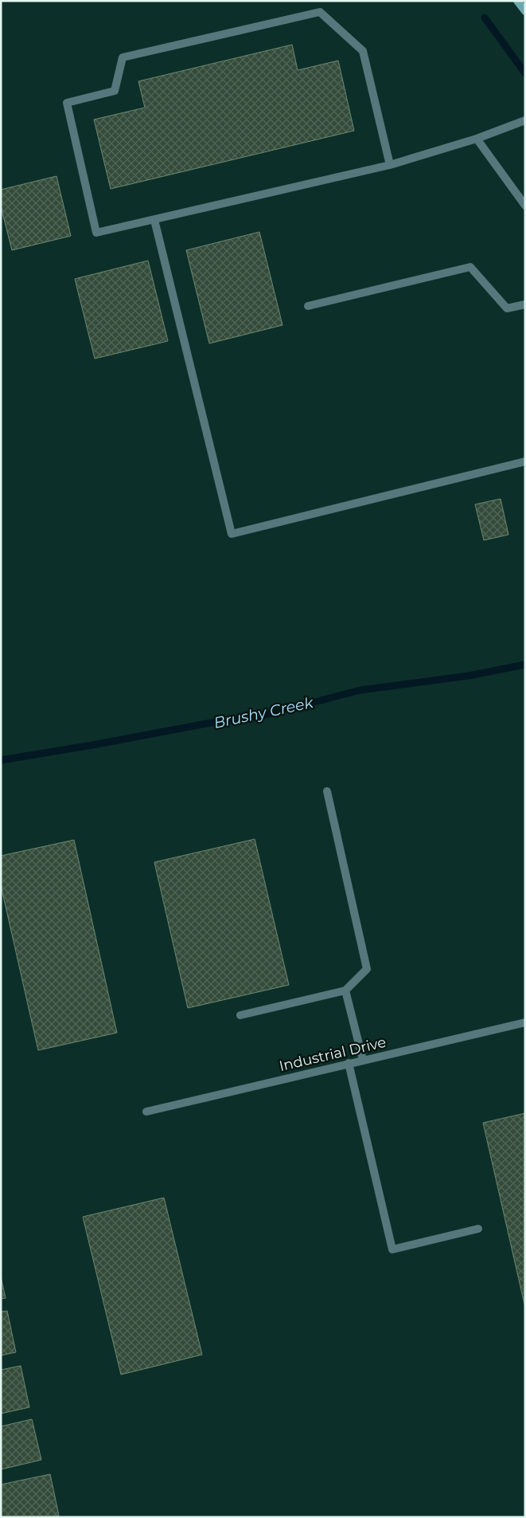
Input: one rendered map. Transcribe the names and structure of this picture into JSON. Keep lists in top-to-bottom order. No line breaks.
{"streets":{"street":["Industrial Drive"]},"water":["Brushy Creek"]}
